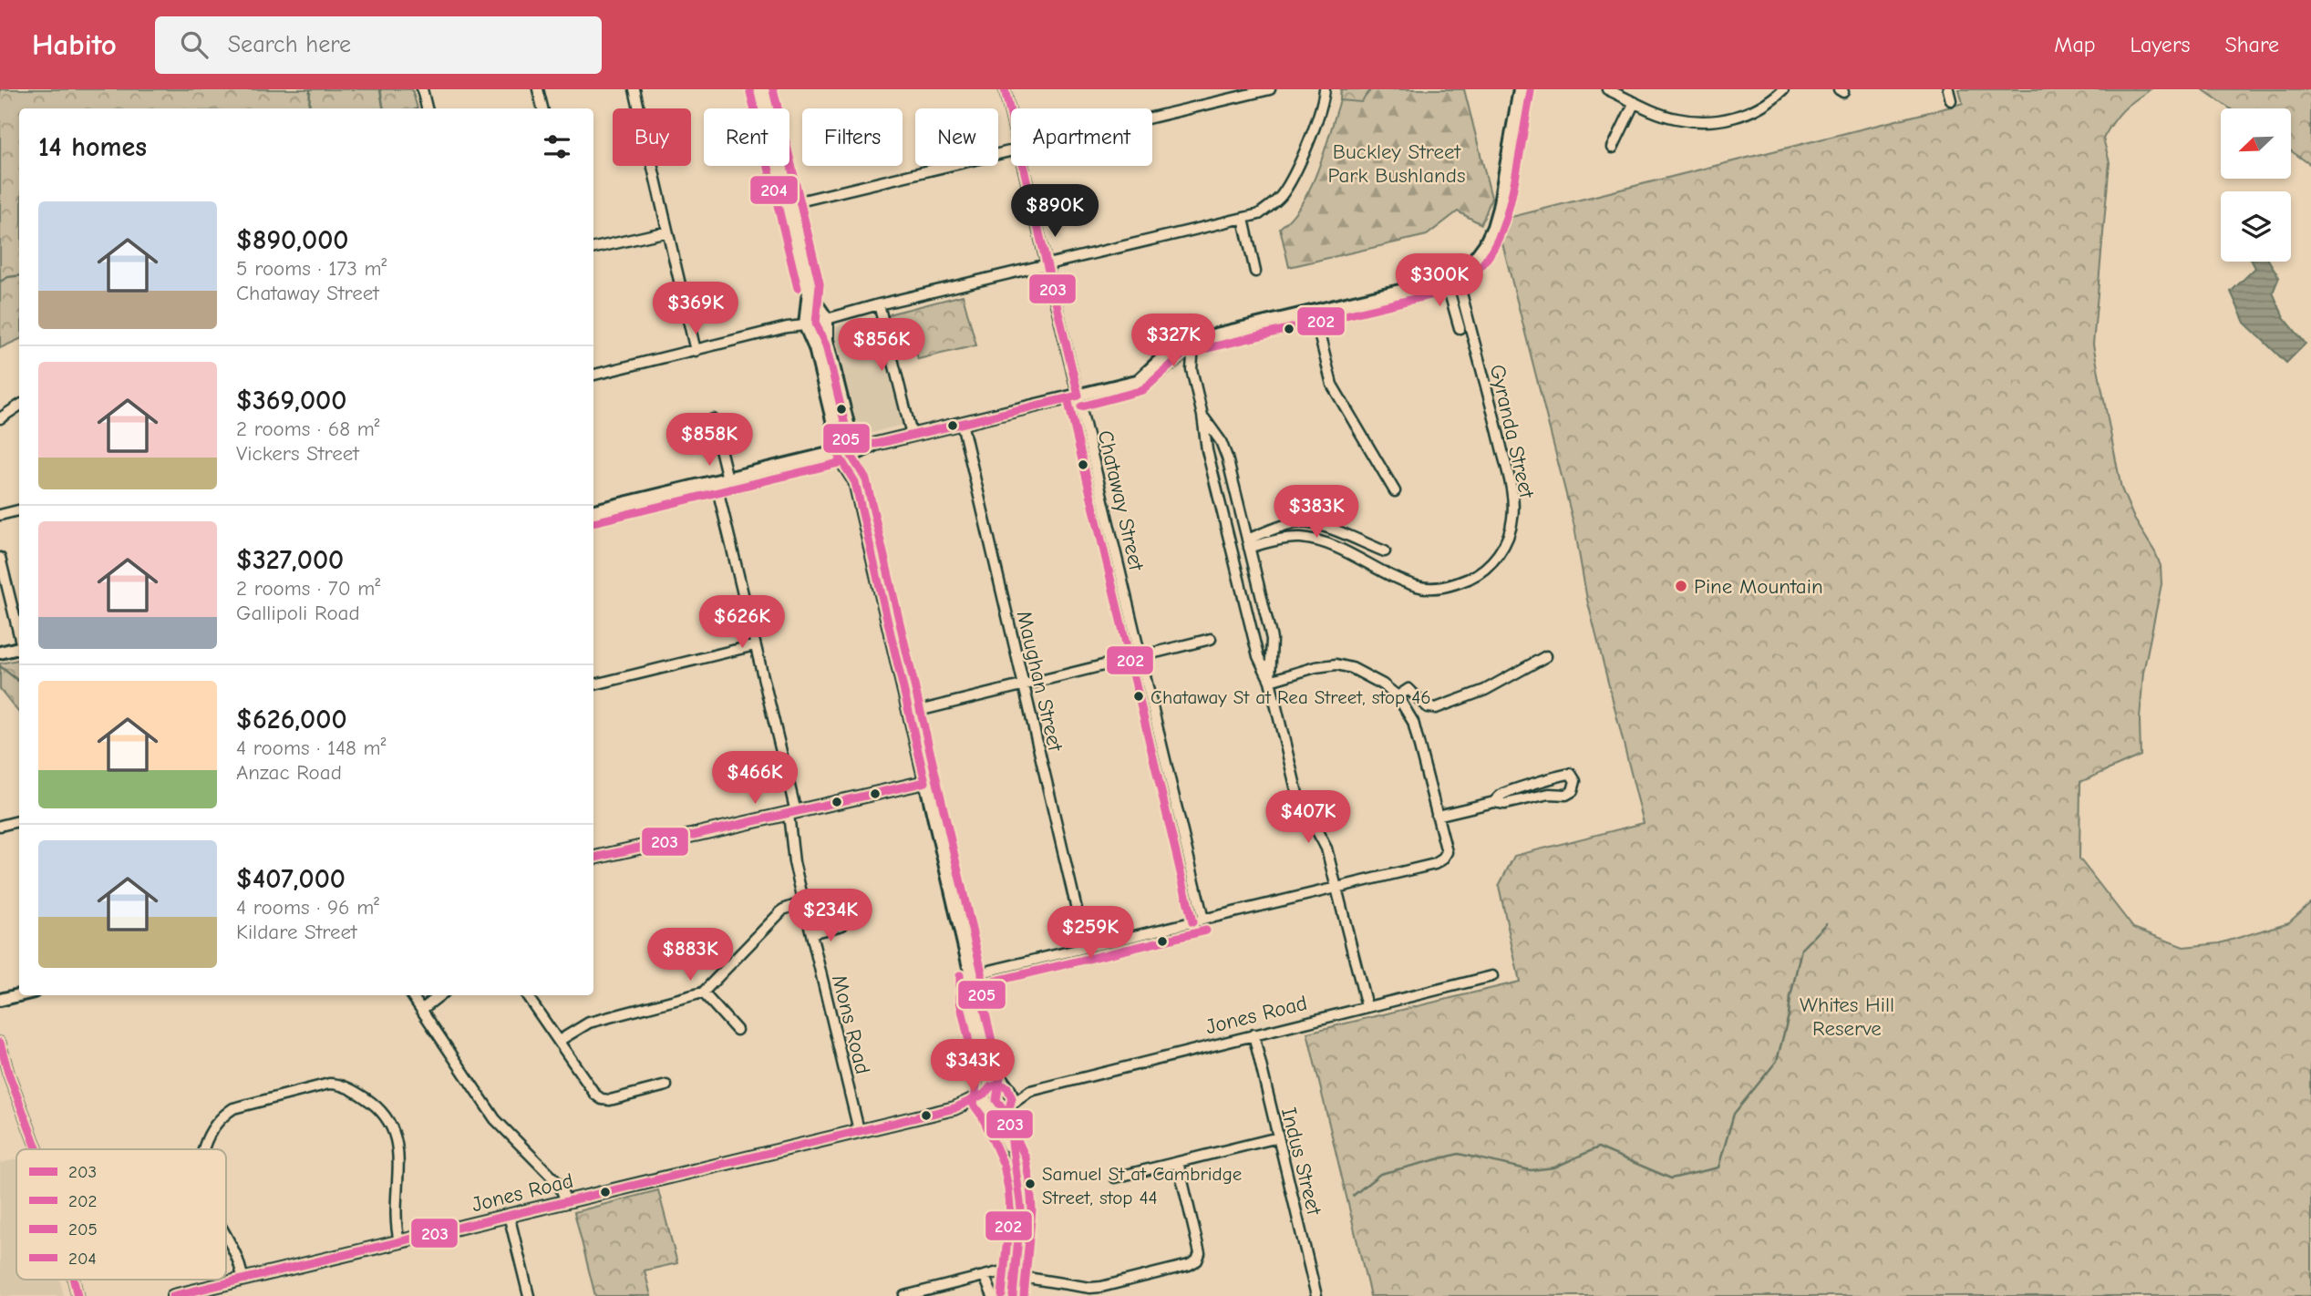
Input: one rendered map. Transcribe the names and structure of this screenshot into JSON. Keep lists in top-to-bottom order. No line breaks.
{"streets":{"street":["Gyranda Street","Chataway Street","Maughan Street","Jones Road","Mons Road","Indus Street"]},"crossings":[["Jones Road","Mons Road"],["Jones Road","Indus Street"]],"parks":["Buckley Street Park Bushlands","Whites Hill Reserve"],"places":["Pine Mountain","Chataway St at Rea Street, stop 46","Samuel St at Cambridge Street, stop 44"],"lines":["transit line 203","transit line 205","transit line 204","transit line 202"],"legend":["203","202","205","204"],"north":"bottom left","page":{"header":"Habito","search":"Search here","nav":["Map","Layers","Share"],"chip":["Buy","Rent","Filters","New","Apartment"],"heading":"14 homes","price":["$890K","$300K","$369K","$327K","$856K","$858K","$383K","$626K","$466K","$407K","$234K","$259K","$883K","$343K"],"list":[{"name":"$890,000","note":"5 rooms · 173 m² · Chataway Street"},{"name":"$369,000","note":"2 rooms · 68 m² · Vickers Street"},{"name":"$327,000","note":"2 rooms · 70 m² · Gallipoli Road"},{"name":"$626,000","note":"4 rooms · 148 m² · Anzac Road"},{"name":"$407,000","note":"4 rooms · 96 m² · Kildare Street"}]}}
